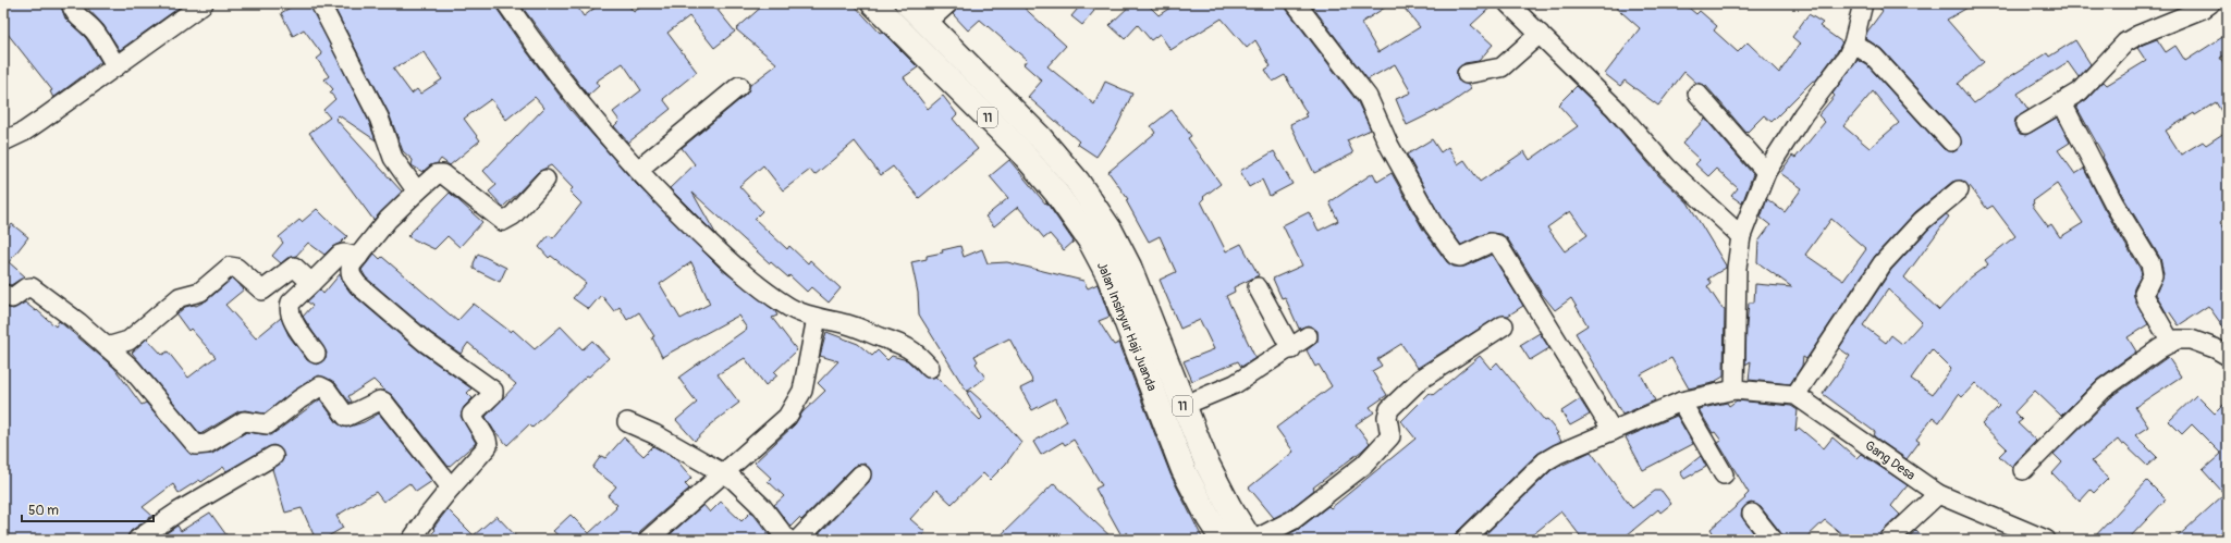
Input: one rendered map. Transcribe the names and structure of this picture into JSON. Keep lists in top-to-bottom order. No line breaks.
{"streets":{"highway":["11","Jalan Insinyur Haji Juanda"],"street":["Gang Desa"]},"scale_bar":"50 m"}
